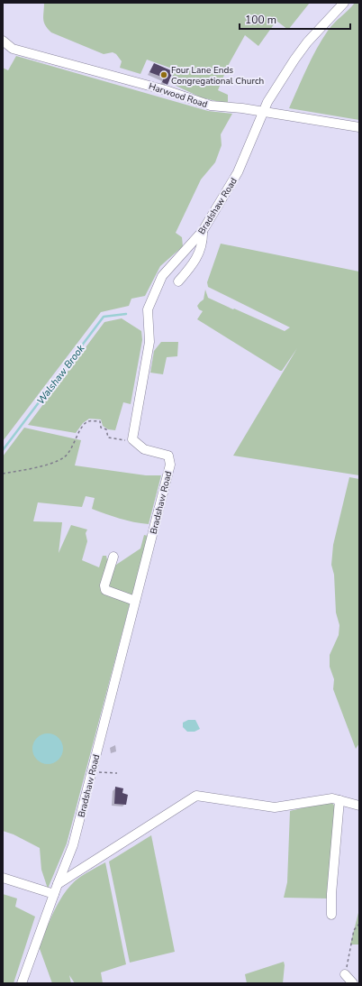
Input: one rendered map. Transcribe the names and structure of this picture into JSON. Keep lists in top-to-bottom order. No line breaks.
{"streets":{"street":["Harwood Road","Bradshaw Road"]},"crossings":[["Harwood Road","Bradshaw Road"]],"water":["Walshaw Brook"],"places":["Four Lane Ends Congregational Church"],"scale_bar":"100 m"}
